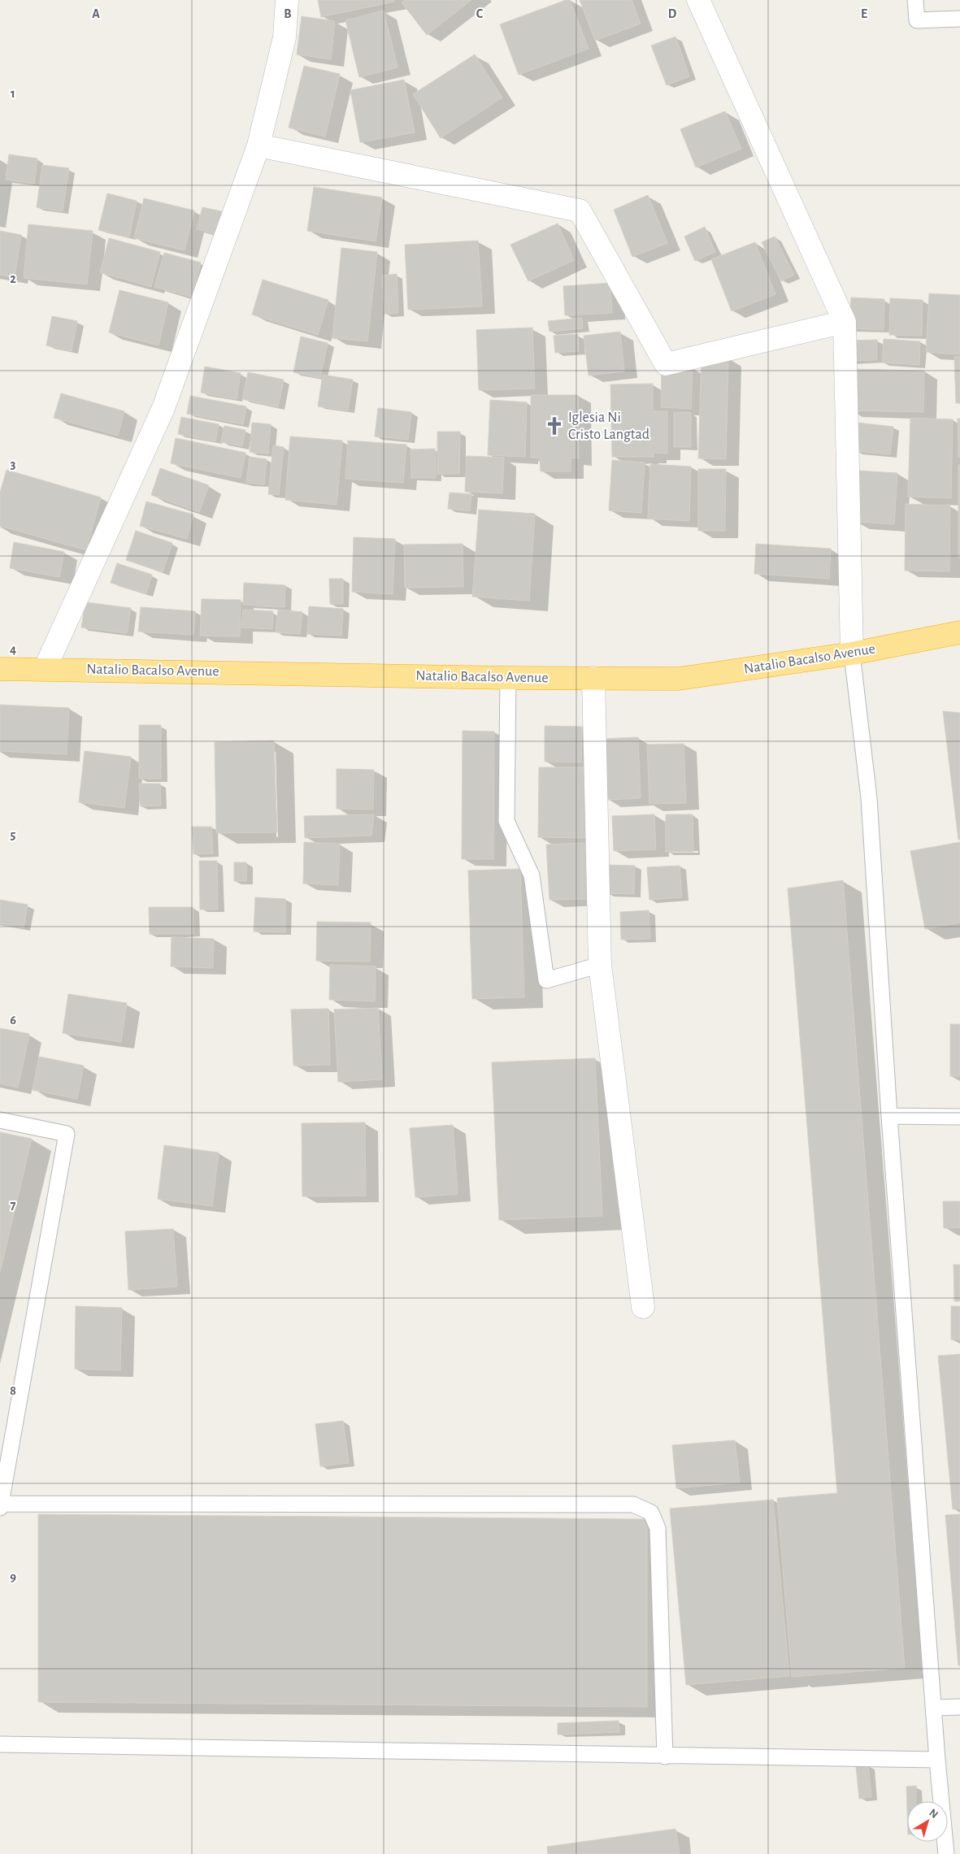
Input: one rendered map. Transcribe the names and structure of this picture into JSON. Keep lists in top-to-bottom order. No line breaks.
{"streets":{"highway":["Natalio Bacalso Avenue"]},"places":{"church":["Iglesia Ni Cristo Langtad"]},"north":"top right","grid":{"columns":["A","B","C","D","E"],"rows":["1","2","3","4","5","6","7","8","9"]}}
